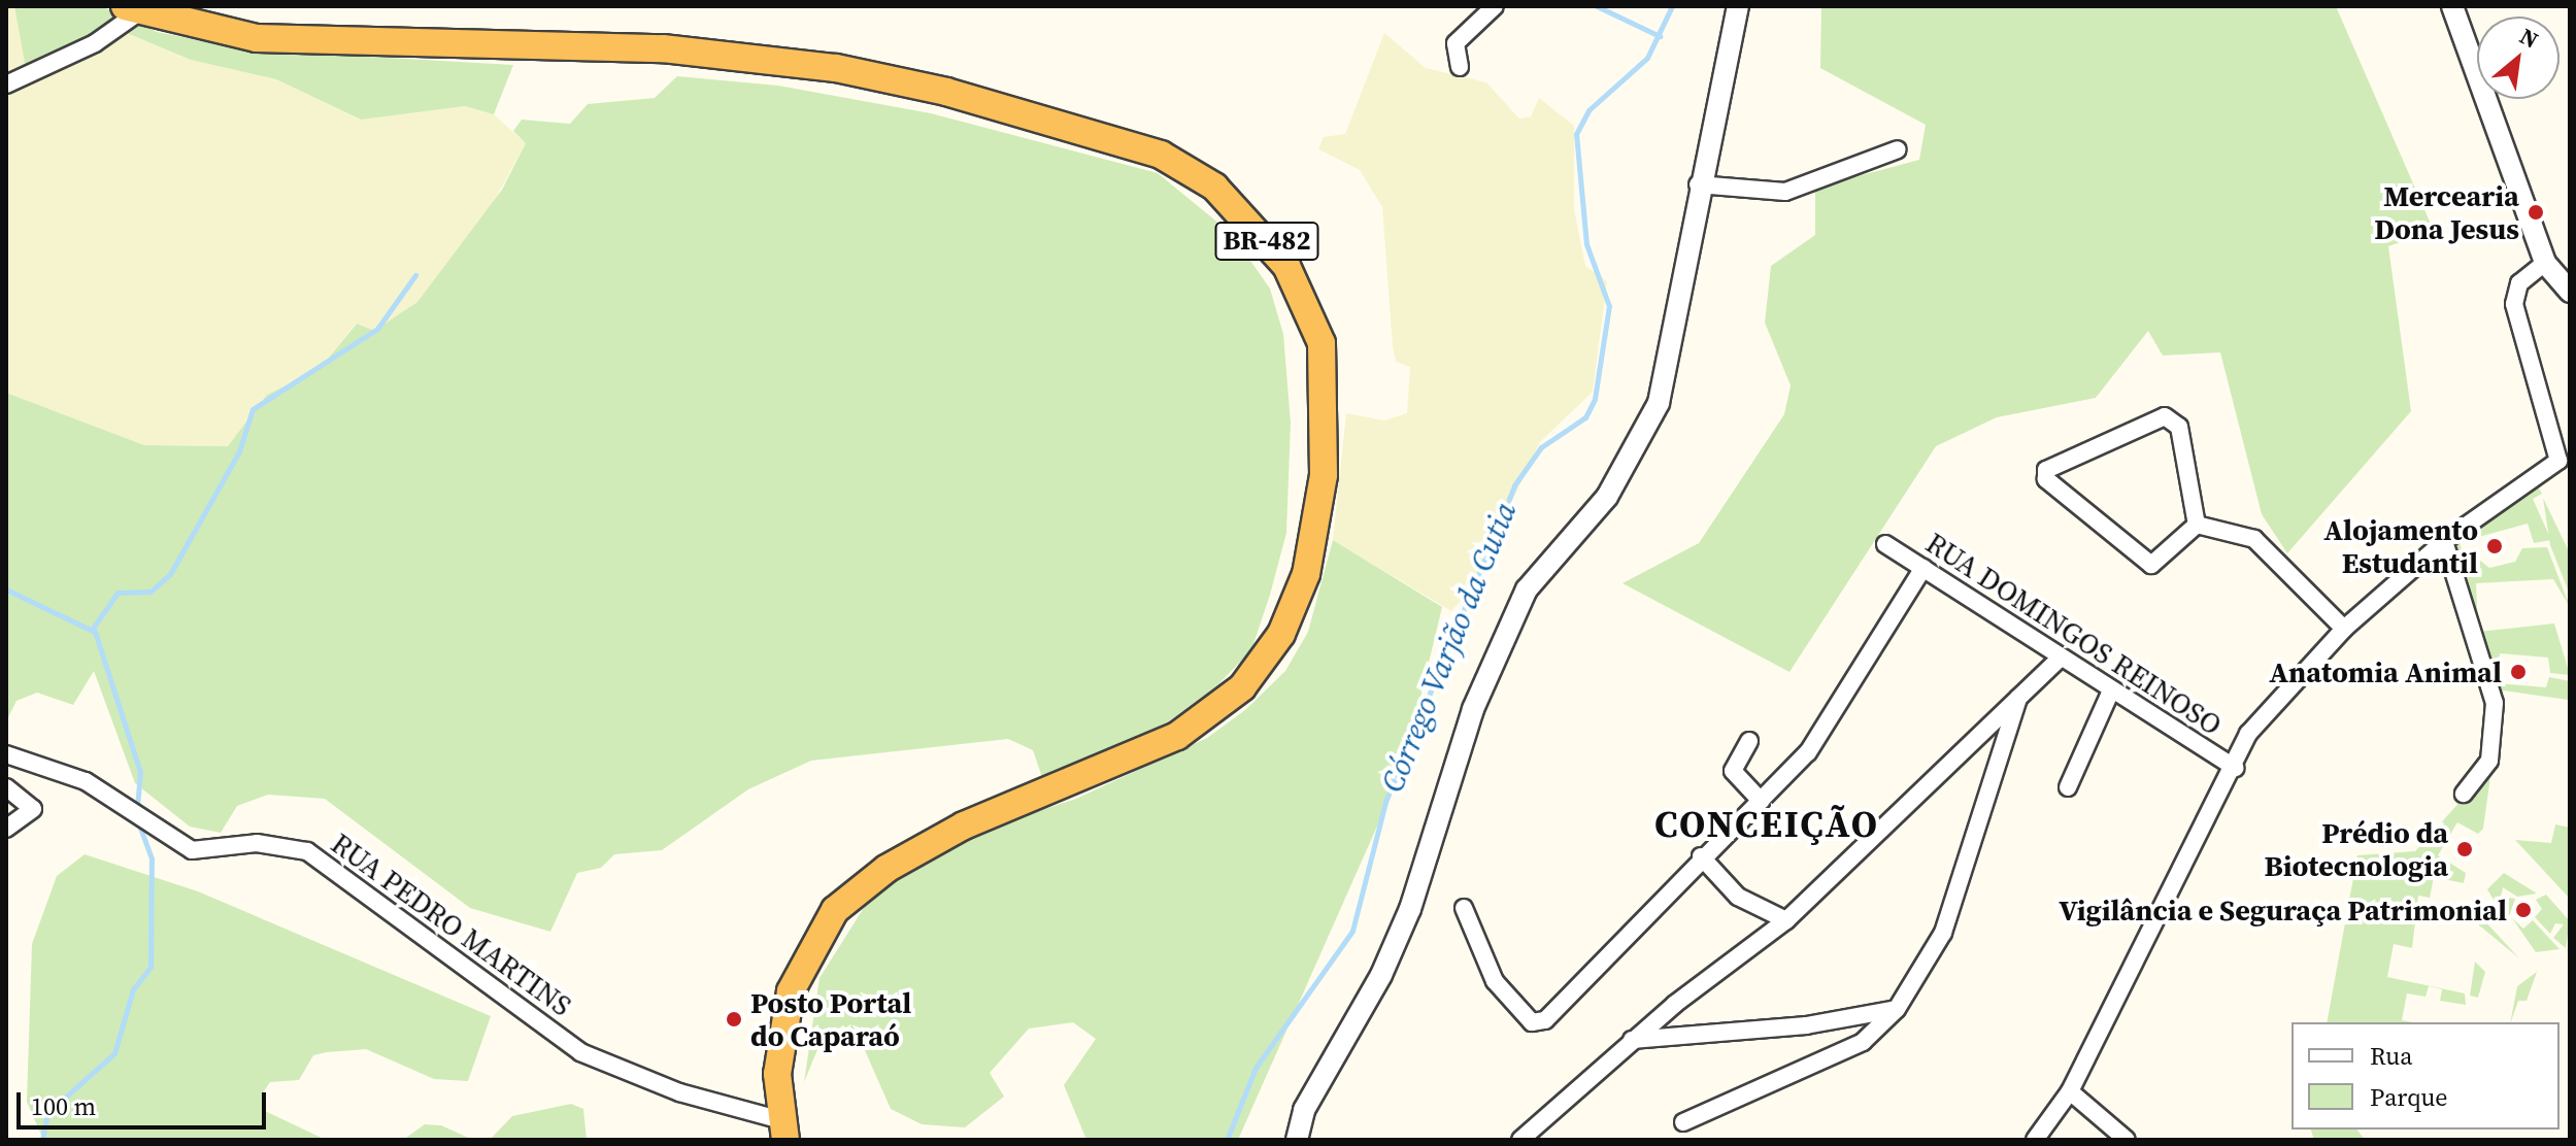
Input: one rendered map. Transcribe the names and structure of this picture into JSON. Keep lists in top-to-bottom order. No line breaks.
{"streets":{"highway":["BR-482"],"street":["RUA DOMINGOS REINOSO","RUA PEDRO MARTINS"]},"crossings":[["BR-482","RUA PEDRO MARTINS"]],"districts":["CONCEIÇÃO"],"water":["Córrego Varjão da Cutia"],"places":["Mercearia Dona Jesus","Alojamento Estudantil","Anatomia Animal","Prédio da Biotecnologia","Vigilância e Seguraça Patrimonial","Posto Portal do Caparaó"],"legend":["Rua","Parque"],"scale_bar":"100 m","north":"top right"}
